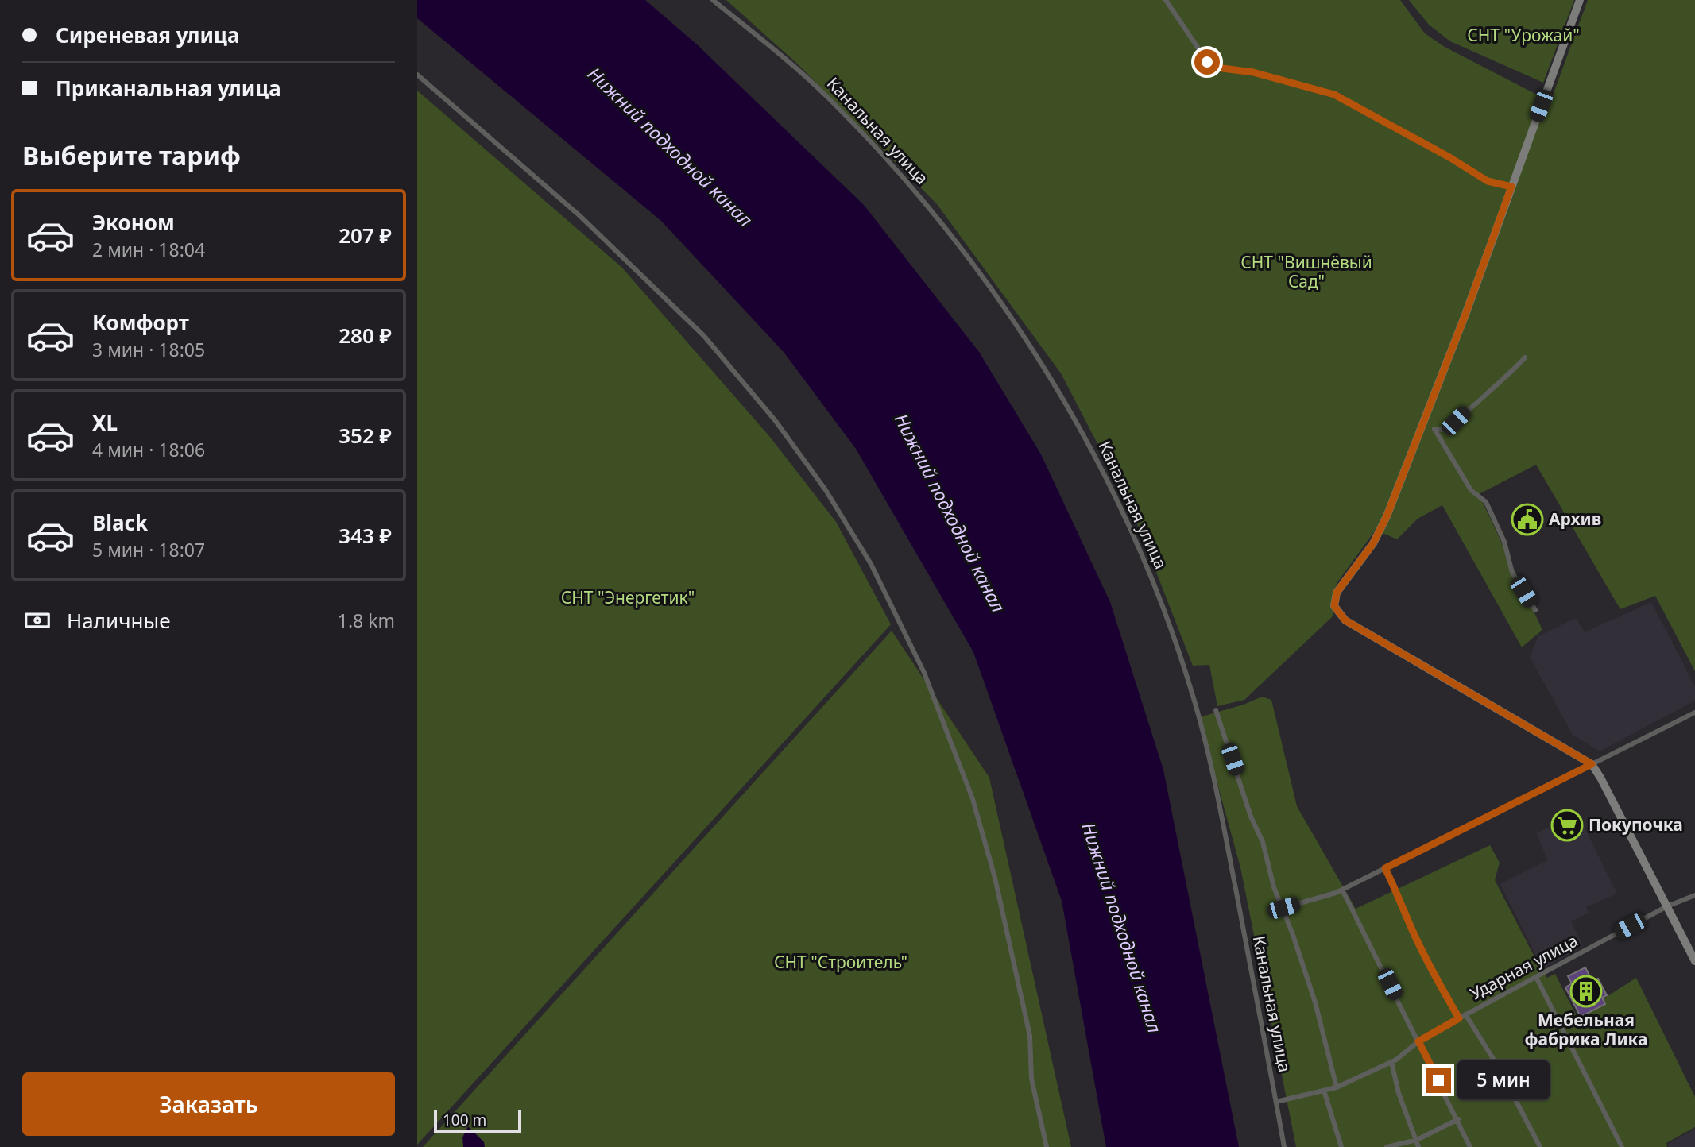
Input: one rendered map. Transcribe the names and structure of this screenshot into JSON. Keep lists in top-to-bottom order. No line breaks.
{"streets":{"street":["Канальная улица","Ударная улица"]},"crossings":[["Канальная улица","Ударная улица"]],"water":["Нижний подходной канал"],"parks":["СНТ \"Урожай\"","СНТ \"Вишнёвый Сад\"","СНТ \"Энергетик\"","СНТ \"Строитель\""],"places":{"public building":["Архив"],"supermarket":["Покупочка"],"building":["Мебельная фабрика Лика"]},"scale_bar":"100 m","page":{"banner":["Сиреневая улица","Приканальная улица"],"heading":"Выберите тариф","list":[{"name":"Эконом","note":"2 мин · 18:04","value":"207 ₽"},{"name":"Комфорт","note":"3 мин · 18:05","value":"280 ₽"},{"name":"XL","note":"4 мин · 18:06","value":"352 ₽"},{"name":"Black","note":"5 мин · 18:07","value":"343 ₽"}],"pay":["Наличные","1.8 km"],"bubble":"5 мин","buttons":"Заказать","scale":"100 m"}}
